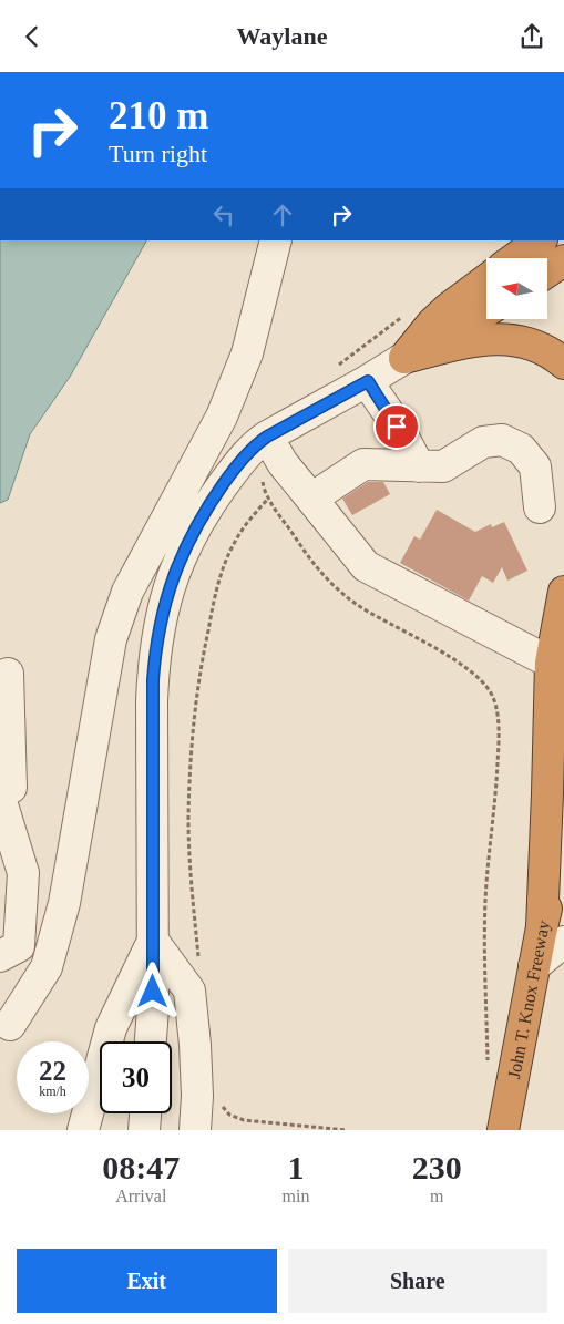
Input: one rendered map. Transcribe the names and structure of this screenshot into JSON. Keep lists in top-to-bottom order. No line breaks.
{"streets":{"highway":["John T. Knox Freeway"]},"north":"left","page":{"header":"Waylane","turn":["210 m","Turn right"],"speed":"22 km/h","limit":"30","eta":["08:47","Arrival","1","min","230","m"],"buttons":["Exit","Share"]}}
